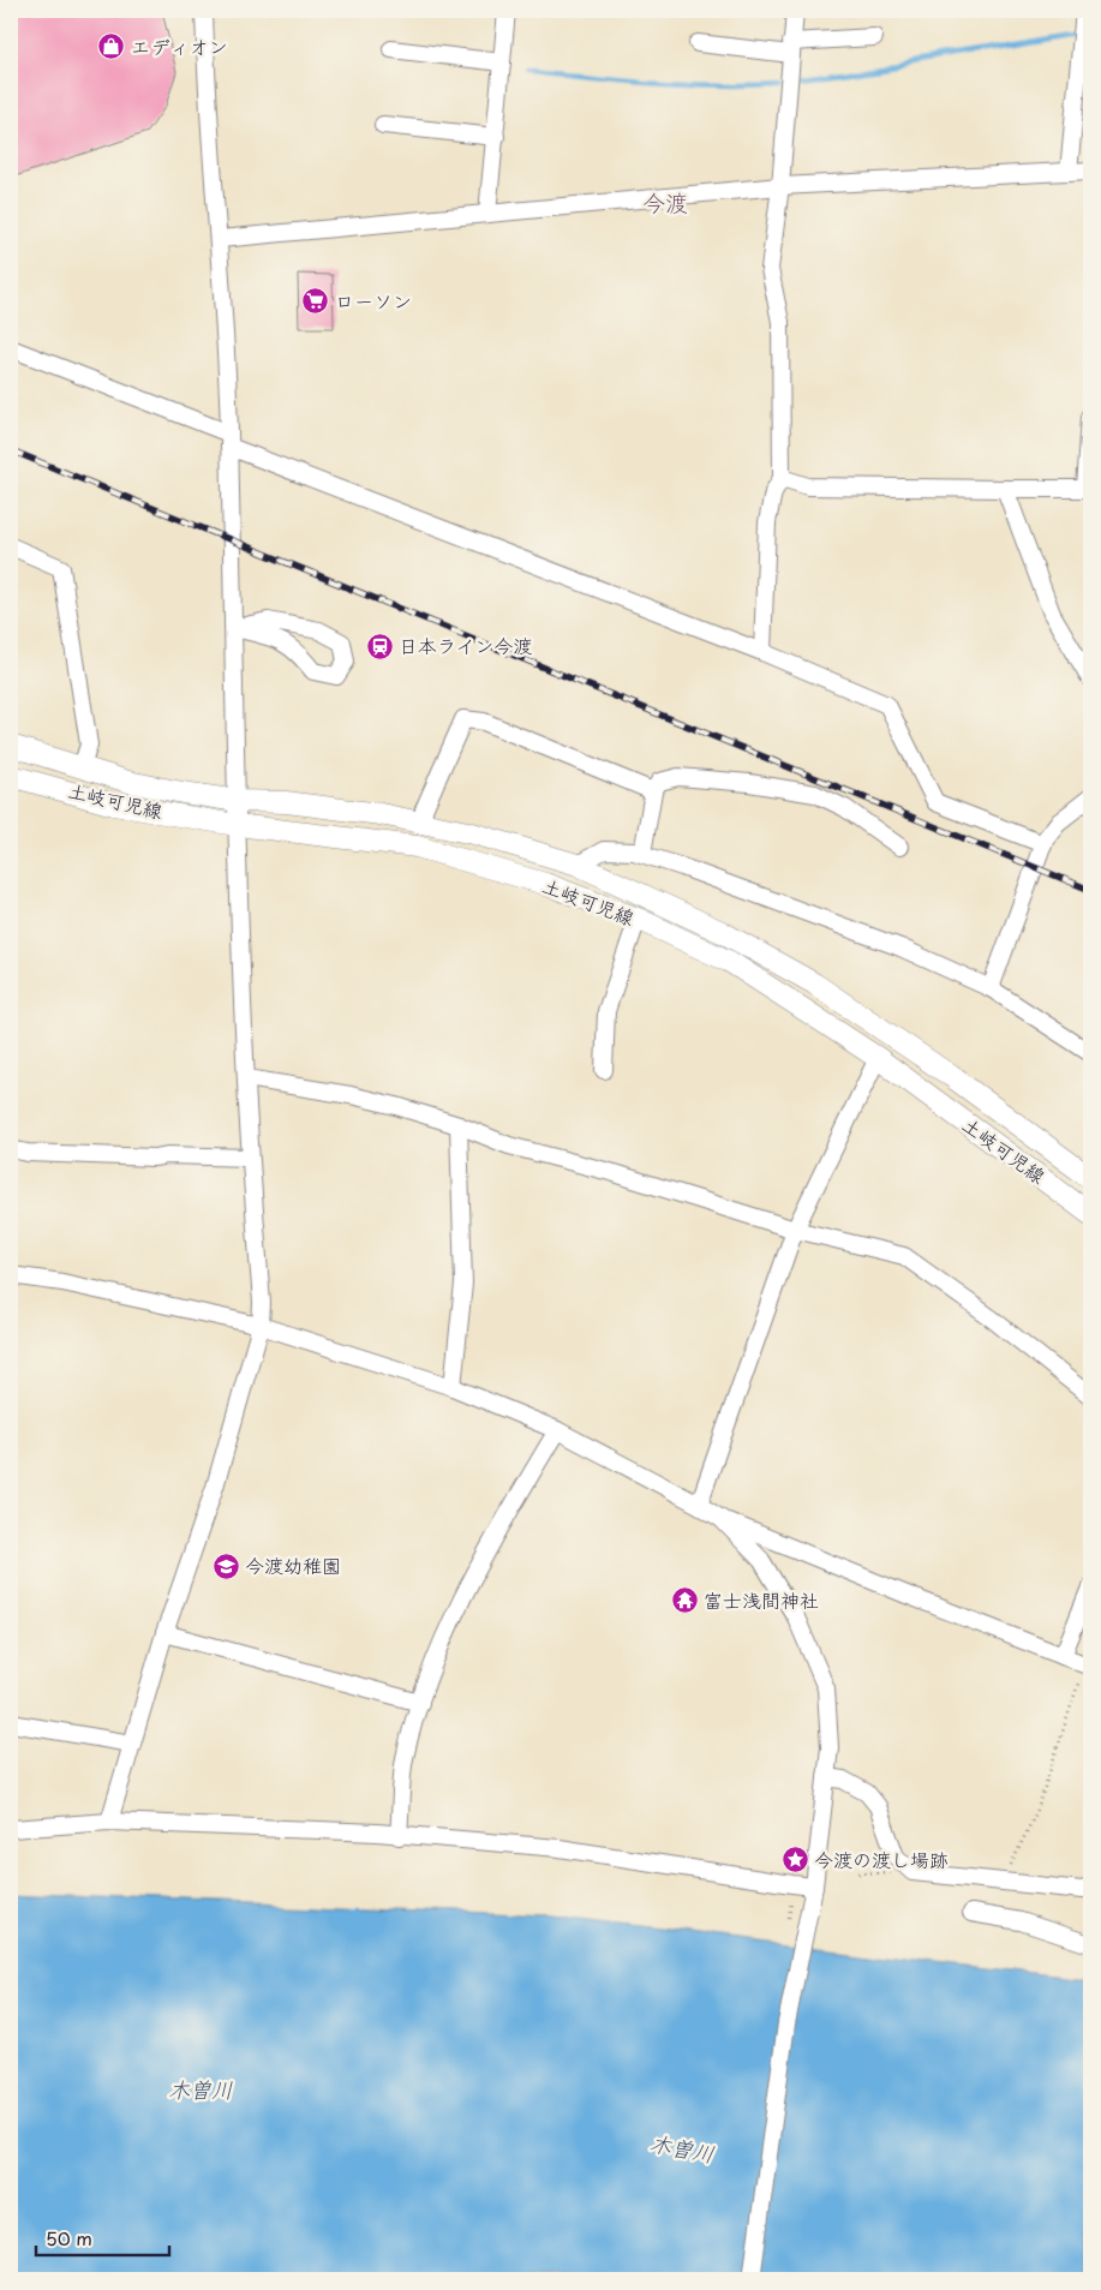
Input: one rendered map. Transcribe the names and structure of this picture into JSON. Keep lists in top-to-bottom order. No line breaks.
{"streets":{"main road":["土岐可児線"]},"districts":["今渡"],"water":["木曽川"],"places":{"shop":["エディオン"],"supermarket":["ローソン"],"station":["日本ライン今渡"],"school or university":["今渡幼稚園"],"temple":["富士浅間神社"],"place":["今渡の渡し場跡"]},"scale_bar":"50 m"}
